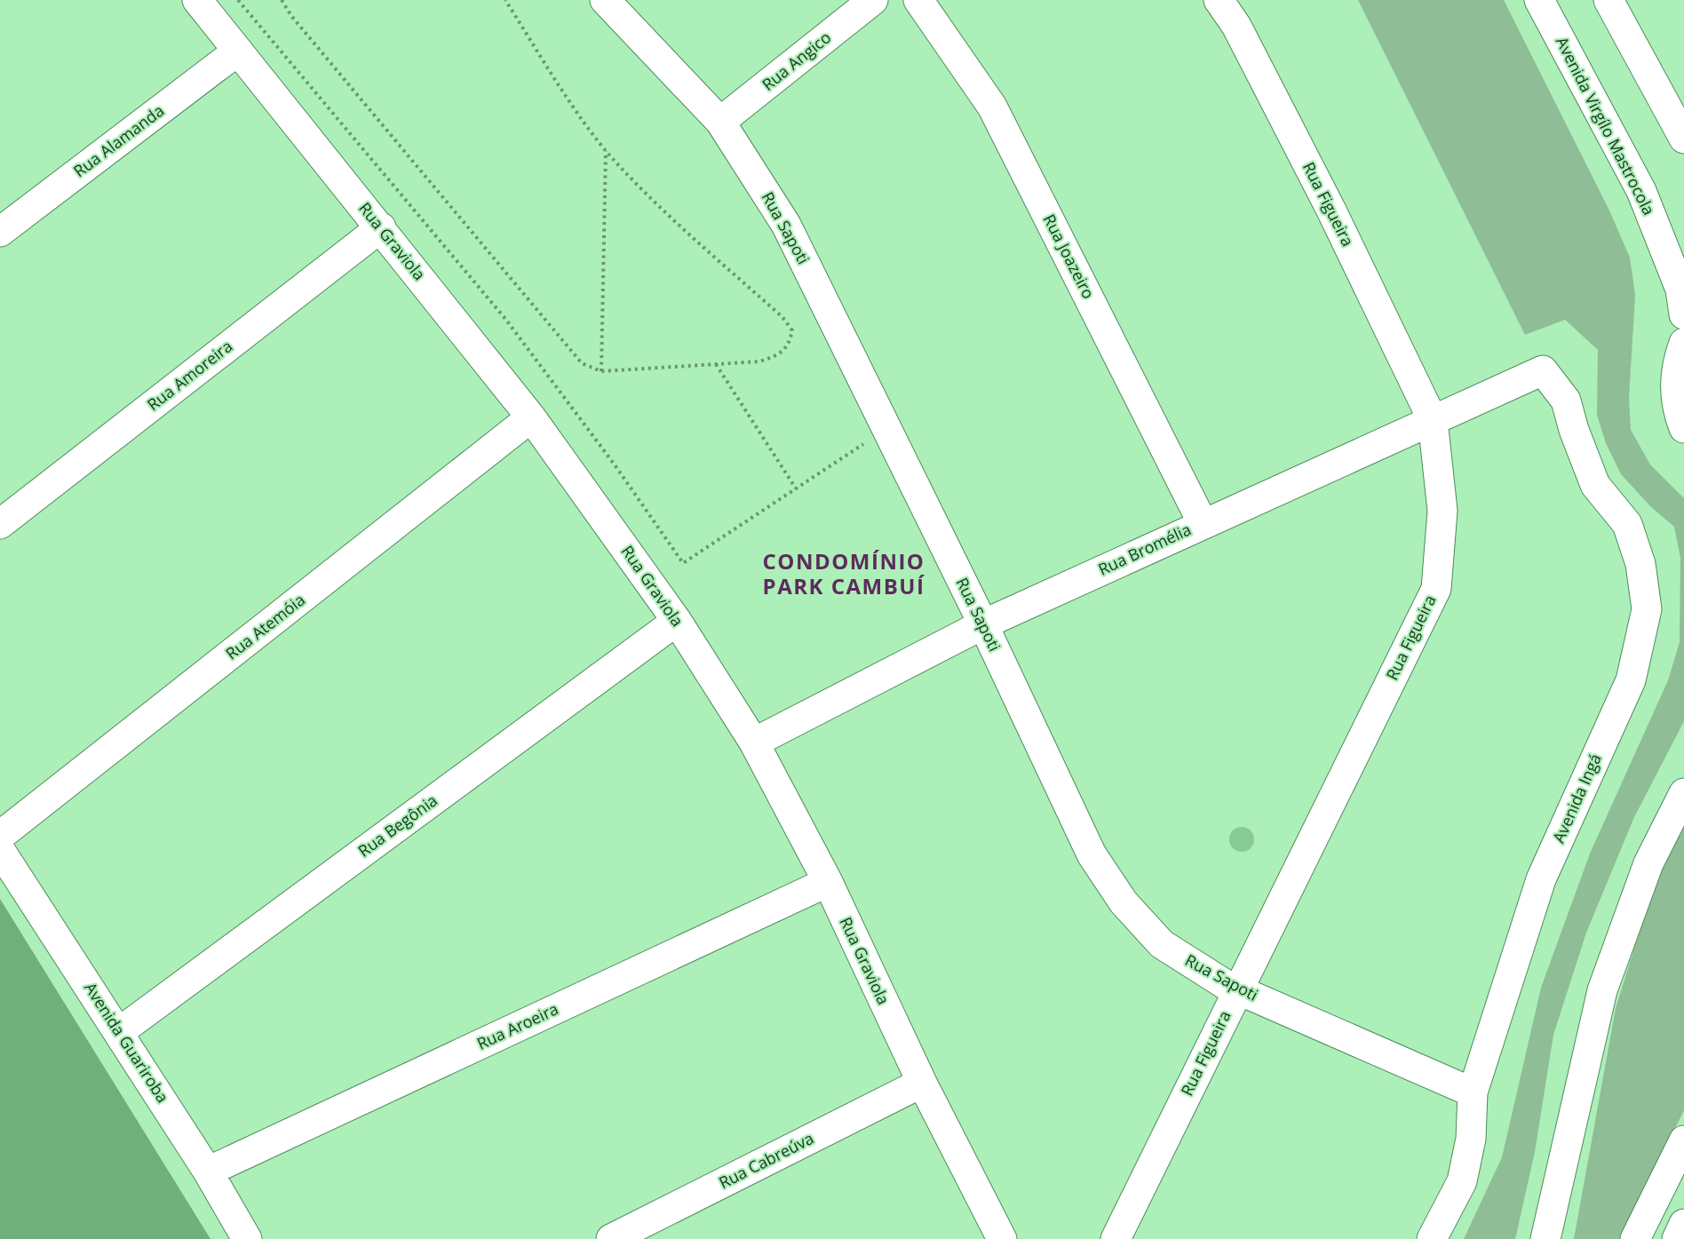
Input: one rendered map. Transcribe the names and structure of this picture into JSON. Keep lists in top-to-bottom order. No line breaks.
{"streets":{"street":["Rua Angico","Avenida Virgílo Mastrocola","Rua Alamanda","Rua Figueira","Rua Sapoti","Rua Graviola","Rua Joazeiro","Rua Amoreira","Rua Bromélia","Rua Atemóia","Avenida Ingá","Rua Begônia","Rua Aroeira","Avenida Guariroba","Rua Cabreúva"]},"crossings":[["Rua Angico","Rua Sapoti"],["Rua Alamanda","Rua Graviola"],["Rua Figueira","Rua Sapoti"],["Rua Figueira","Rua Bromélia"],["Rua Sapoti","Rua Bromélia"],["Rua Sapoti","Avenida Ingá"],["Rua Graviola","Rua Amoreira"],["Rua Graviola","Rua Bromélia"],["Rua Graviola","Rua Atemóia"],["Rua Graviola","Rua Begônia"],["Rua Graviola","Rua Aroeira"],["Rua Graviola","Rua Cabreúva"],["Rua Joazeiro","Rua Bromélia"],["Rua Bromélia","Avenida Ingá"],["Rua Begônia","Avenida Guariroba"],["Rua Aroeira","Avenida Guariroba"]],"districts":["CONDOMÍNIO PARK CAMBUÍ"]}
